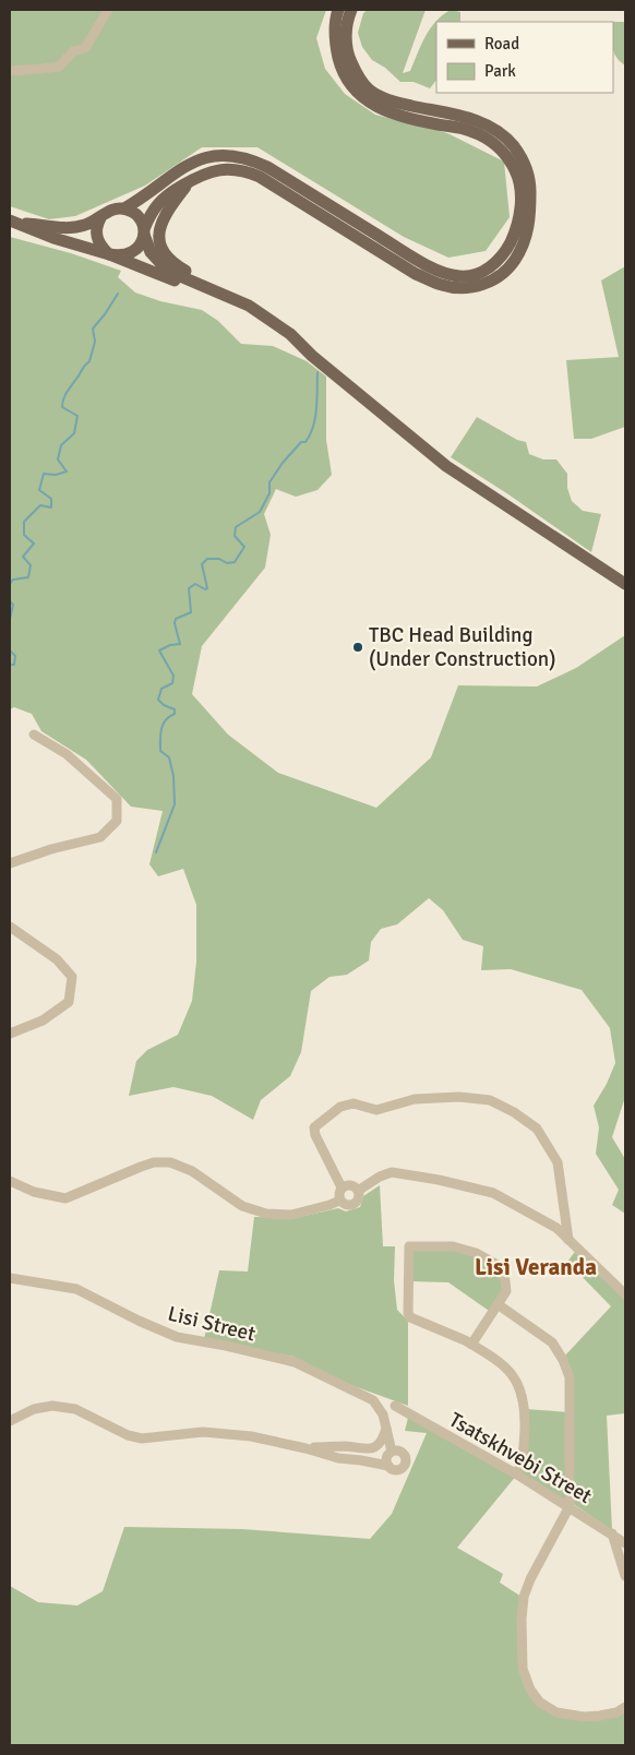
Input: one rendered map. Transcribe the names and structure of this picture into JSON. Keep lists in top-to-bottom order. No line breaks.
{"streets":{"street":["Lisi Street","Tsatskhvebi Street"]},"districts":["Lisi Veranda"],"places":["TBC Head Building (Under Construction)"],"legend":["Road","Park"]}
